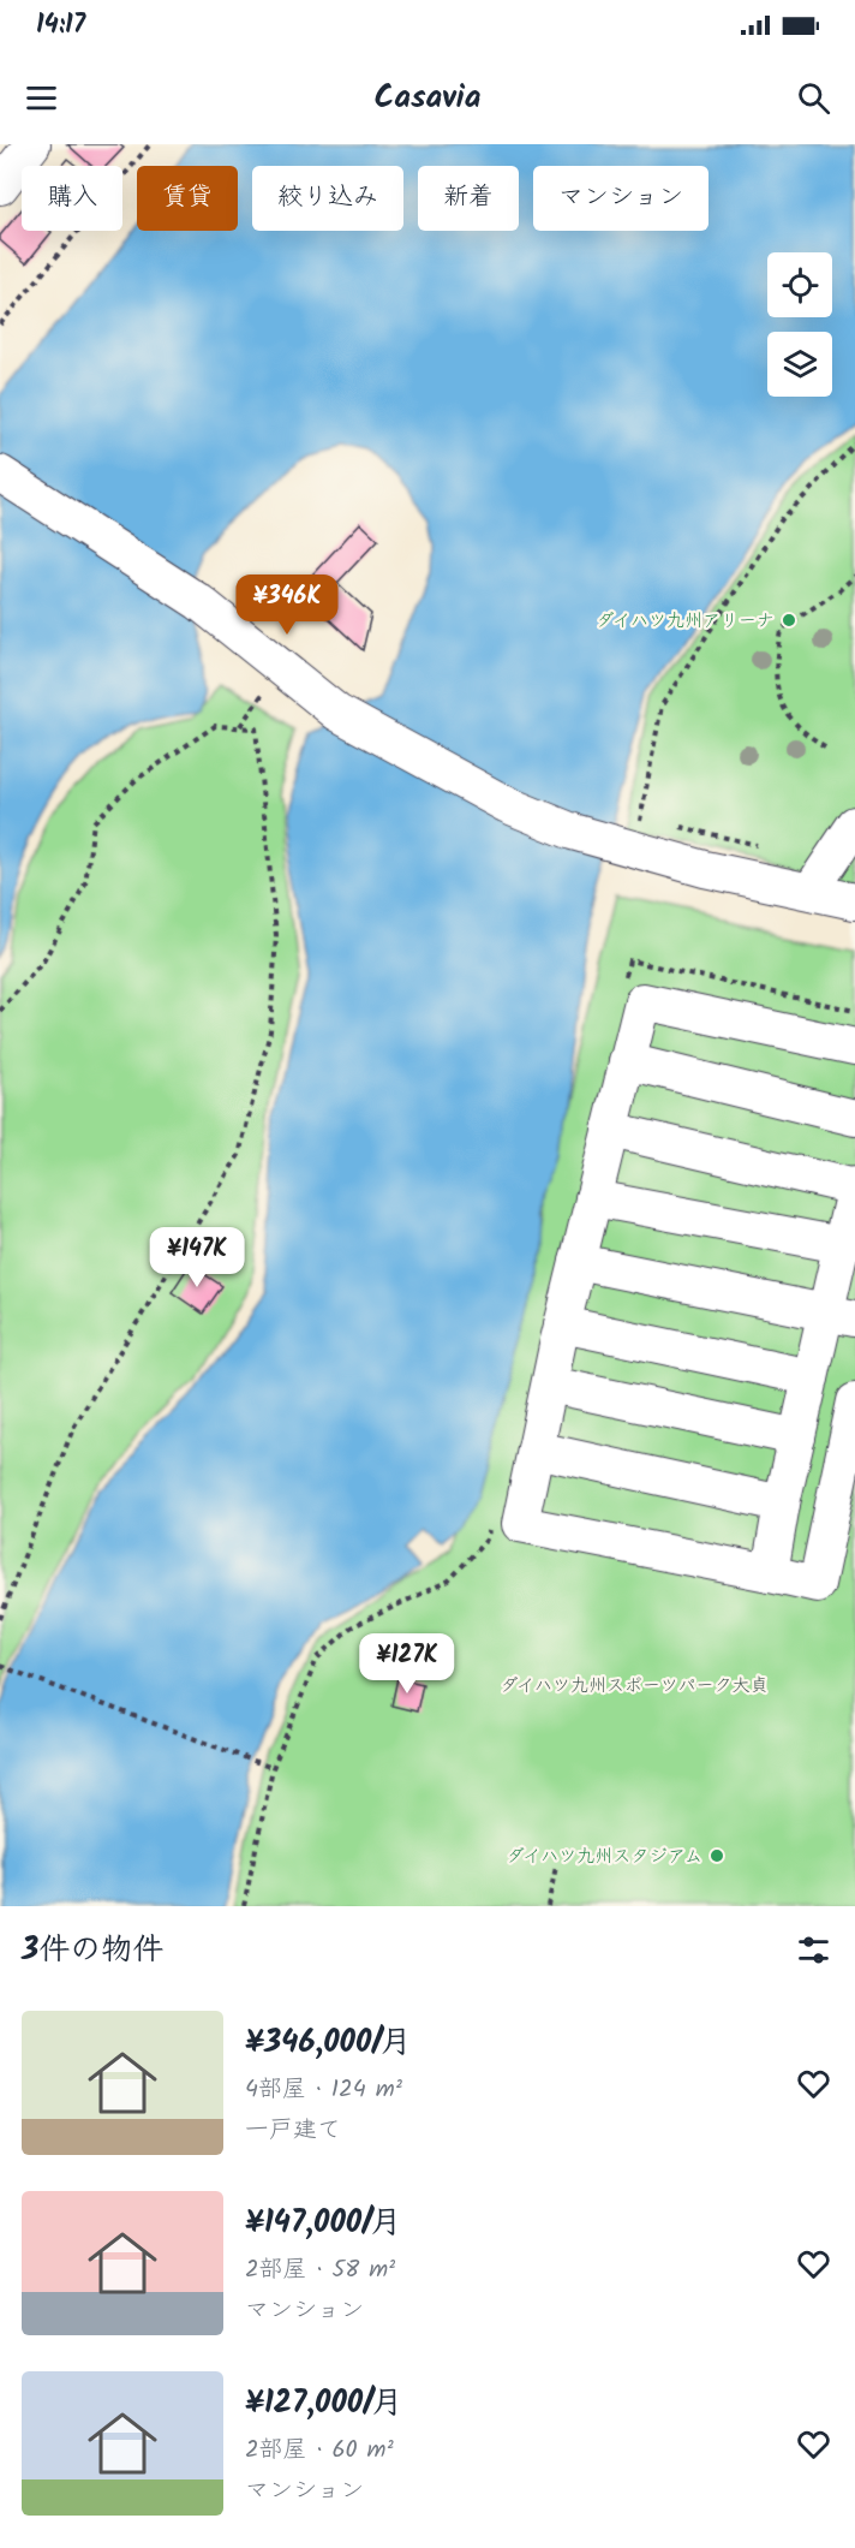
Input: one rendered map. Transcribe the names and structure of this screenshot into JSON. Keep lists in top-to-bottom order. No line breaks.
{"parks":["ダイハツ九州スポーツパーク大貞"],"places":["ダイハツ九州アリーナ","ダイハツ九州スタジアム"],"page":{"status":"14:17","header":"Casavia","chip":["購入","賃貸","絞り込み","新着","マンション"],"price":["¥346K","¥147K","¥127K"],"heading":"3件の物件","list":[{"name":"¥346,000/月","note":"4部屋 · 124 m² · 一戸建て"},{"name":"¥147,000/月","note":"2部屋 · 58 m² · マンション"},{"name":"¥127,000/月","note":"2部屋 · 60 m² · マンション"}]}}
